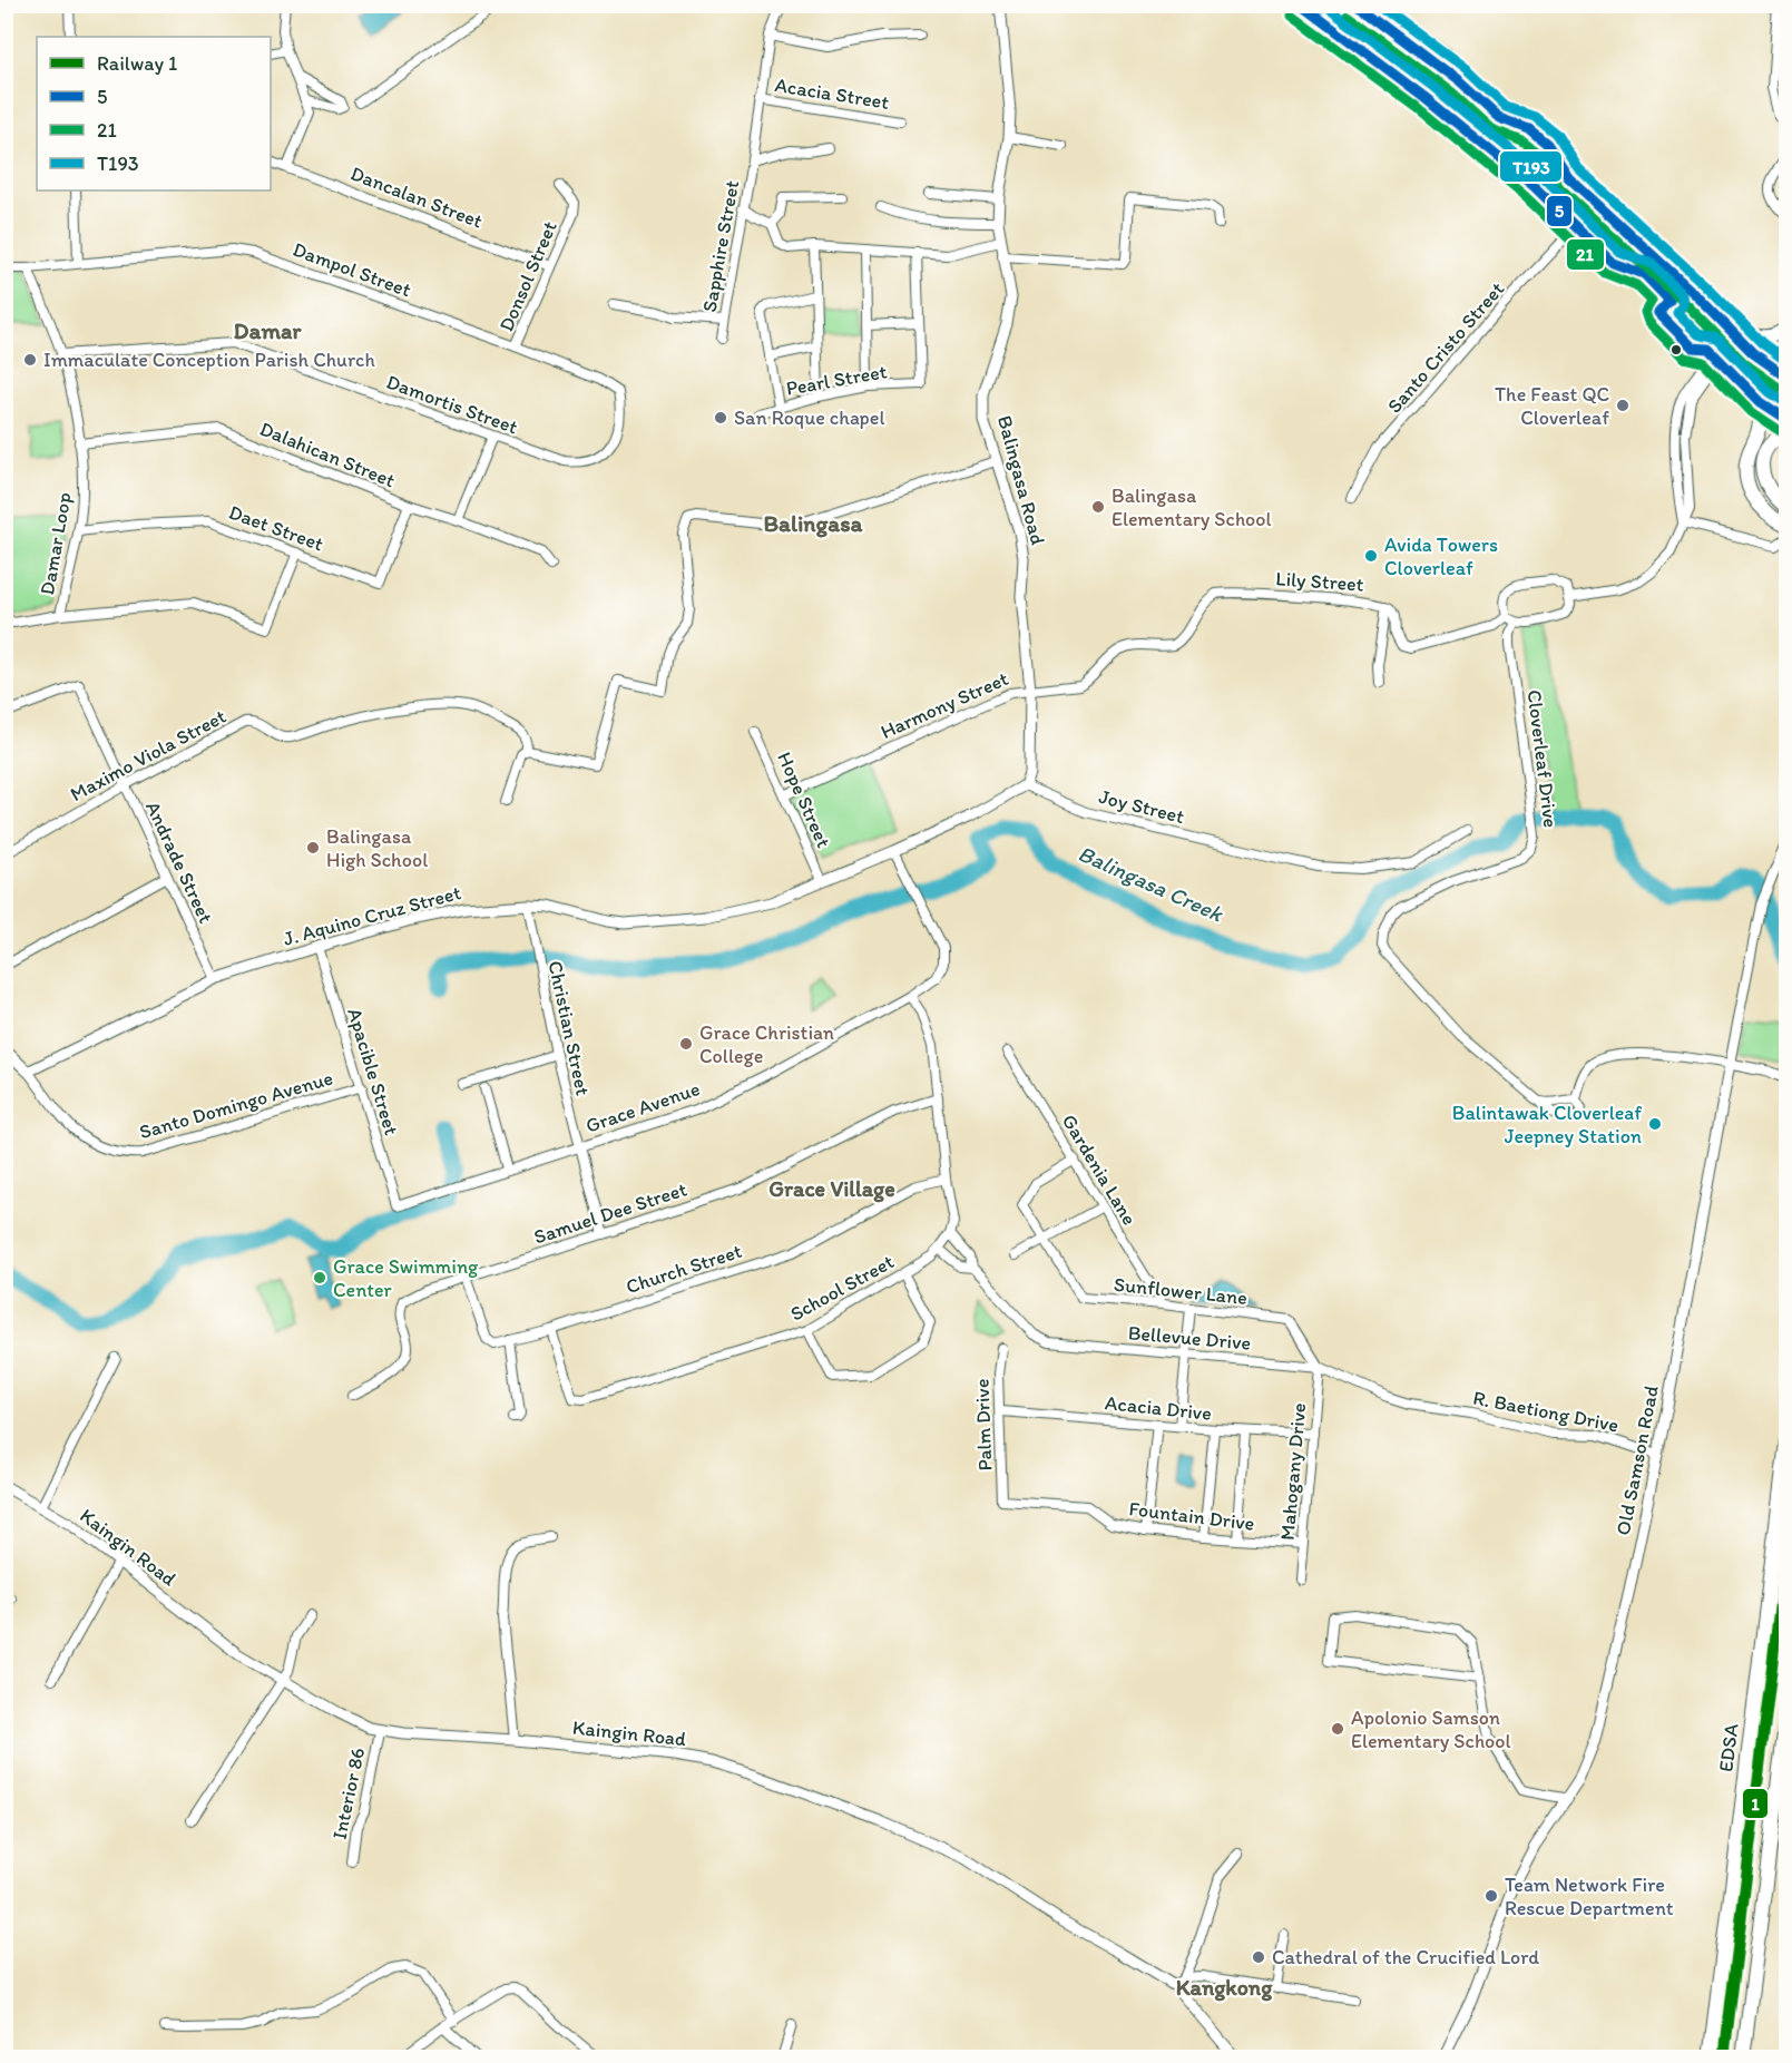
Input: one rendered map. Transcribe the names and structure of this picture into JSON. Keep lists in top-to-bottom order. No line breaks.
{"streets":{"main road":["EDSA"],"street":["Acacia Street","Dancalan Street","Sapphire Street","Dampol Street","Donsol Street","Santo Cristo Street","Pearl Street","Damortis Street","Dalahican Street","Balingasa Road","Daet Street","Damar Loop","Lily Street","Harmony Street","Maximo Viola Street","Cloverleaf Drive","Hope Street","Joy Street","Andrade Street","J. Aquino Cruz Street","Christian Street","Apacible Street","Santo Domingo Avenue","Grace Avenue","Gardenia Lane","Samuel Dee Street","Church Street","School Street","Sunflower Lane","Bellevue Drive","Acacia Drive","R. Baetiong Drive","Palm Drive","Old Samson Road","Mahogany Drive","Fountain Drive","Kaingin Road","Interior 86"]},"crossings":[["Acacia Street","Sapphire Street"],["Dancalan Street","Donsol Street"],["Dampol Street","Donsol Street"],["Dampol Street","Damortis Street"],["Dampol Street","Damar Loop"],["Damortis Street","Damar Loop"],["Dalahican Street","Daet Street"],["Dalahican Street","Damar Loop"],["Balingasa Road","Lily Street"],["Balingasa Road","Harmony Street"],["Daet Street","Damar Loop"],["Lily Street","Harmony Street"],["Lily Street","Cloverleaf Drive"],["Harmony Street","Hope Street"],["Harmony Street","Joy Street"],["Maximo Viola Street","Andrade Street"],["Hope Street","J. Aquino Cruz Street"],["Andrade Street","J. Aquino Cruz Street"],["J. Aquino Cruz Street","Christian Street"],["J. Aquino Cruz Street","Apacible Street"],["J. Aquino Cruz Street","Santo Domingo Avenue"],["Christian Street","Grace Avenue"],["Christian Street","Samuel Dee Street"],["Apacible Street","Santo Domingo Avenue"],["Apacible Street","Grace Avenue"],["Gardenia Lane","Sunflower Lane"],["Church Street","School Street"],["School Street","Bellevue Drive"],["Sunflower Lane","Bellevue Drive"],["Sunflower Lane","Mahogany Drive"],["Bellevue Drive","R. Baetiong Drive"],["Bellevue Drive","Mahogany Drive"],["Acacia Drive","Palm Drive"],["Acacia Drive","Mahogany Drive"],["R. Baetiong Drive","Old Samson Road"],["Palm Drive","Fountain Drive"],["Mahogany Drive","Fountain Drive"],["Kaingin Road","Interior 86"]],"districts":["Damar","Balingasa","Grace Village","Kangkong"],"water":["Balingasa Creek"],"places":["Immaculate Conception Parish Church","The Feast QC Cloverleaf","San Roque chapel","Balingasa Elementary School","Avida Towers Cloverleaf","Balingasa High School","Grace Christian College","Balintawak Cloverleaf Jeepney Station","Grace Swimming Center","Apolonio Samson Elementary School","Team Network Fire Rescue Department","Cathedral of the Crucified Lord"],"lines":["transit line 5","transit line T193","transit line 21","rail line 1"],"legend":["Railway 1","5","21","T193"]}
